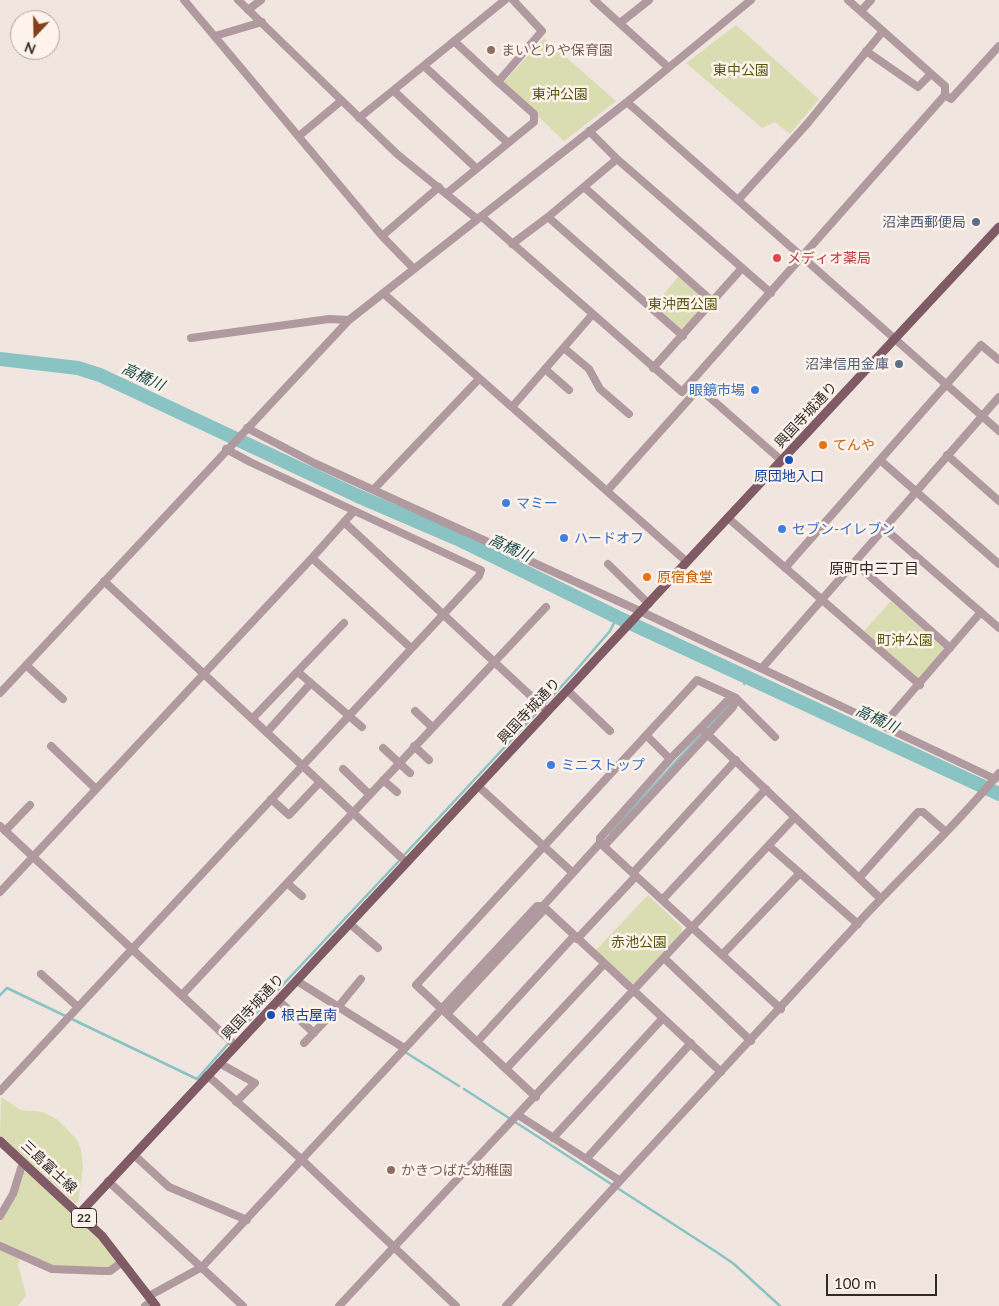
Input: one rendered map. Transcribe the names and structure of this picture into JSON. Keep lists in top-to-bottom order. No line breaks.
{"streets":{"main road":["興国寺城通り","三島富士線","22"]},"crossings":[["興国寺城通り","三島富士線"]],"districts":["原町中三丁目"],"water":["高橋川"],"parks":["東中公園","東沖公園","東沖西公園","町沖公園","赤池公園"],"places":["まいとりや保育園","沼津西郵便局","メディオ薬局","沼津信用金庫","眼鏡市場","てんや","原団地入口","マミー","セブン-イレブン","ハードオフ","原宿食堂","ミニストップ","根古屋南","かきつばた幼稚園"],"scale_bar":"100 m","north":"bottom"}
